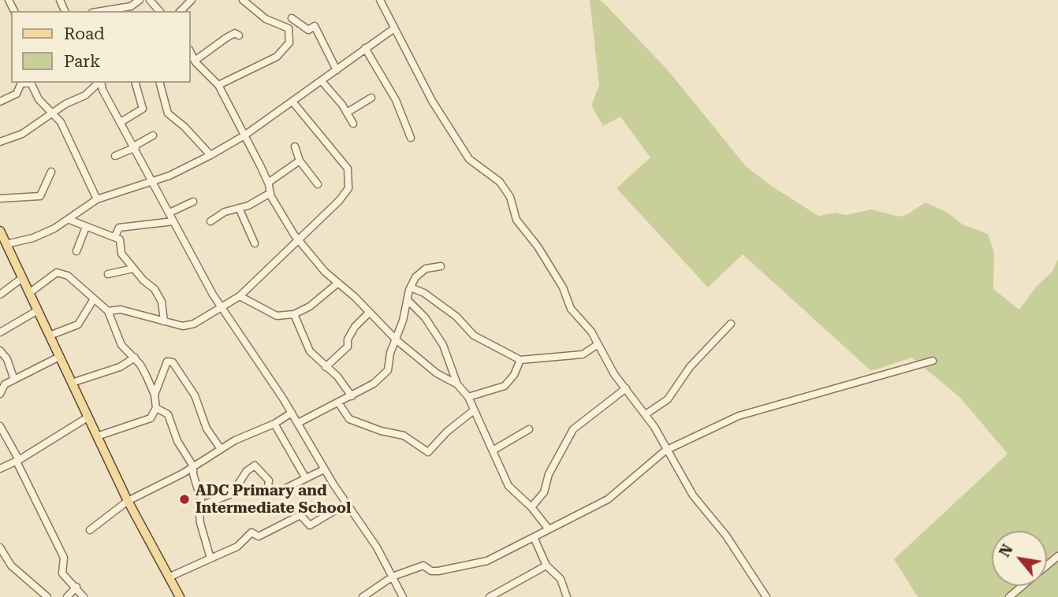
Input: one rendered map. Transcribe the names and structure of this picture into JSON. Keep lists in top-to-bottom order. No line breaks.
{"places":["ADC Primary and Intermediate School"],"legend":["Road","Park"],"north":"top left"}
